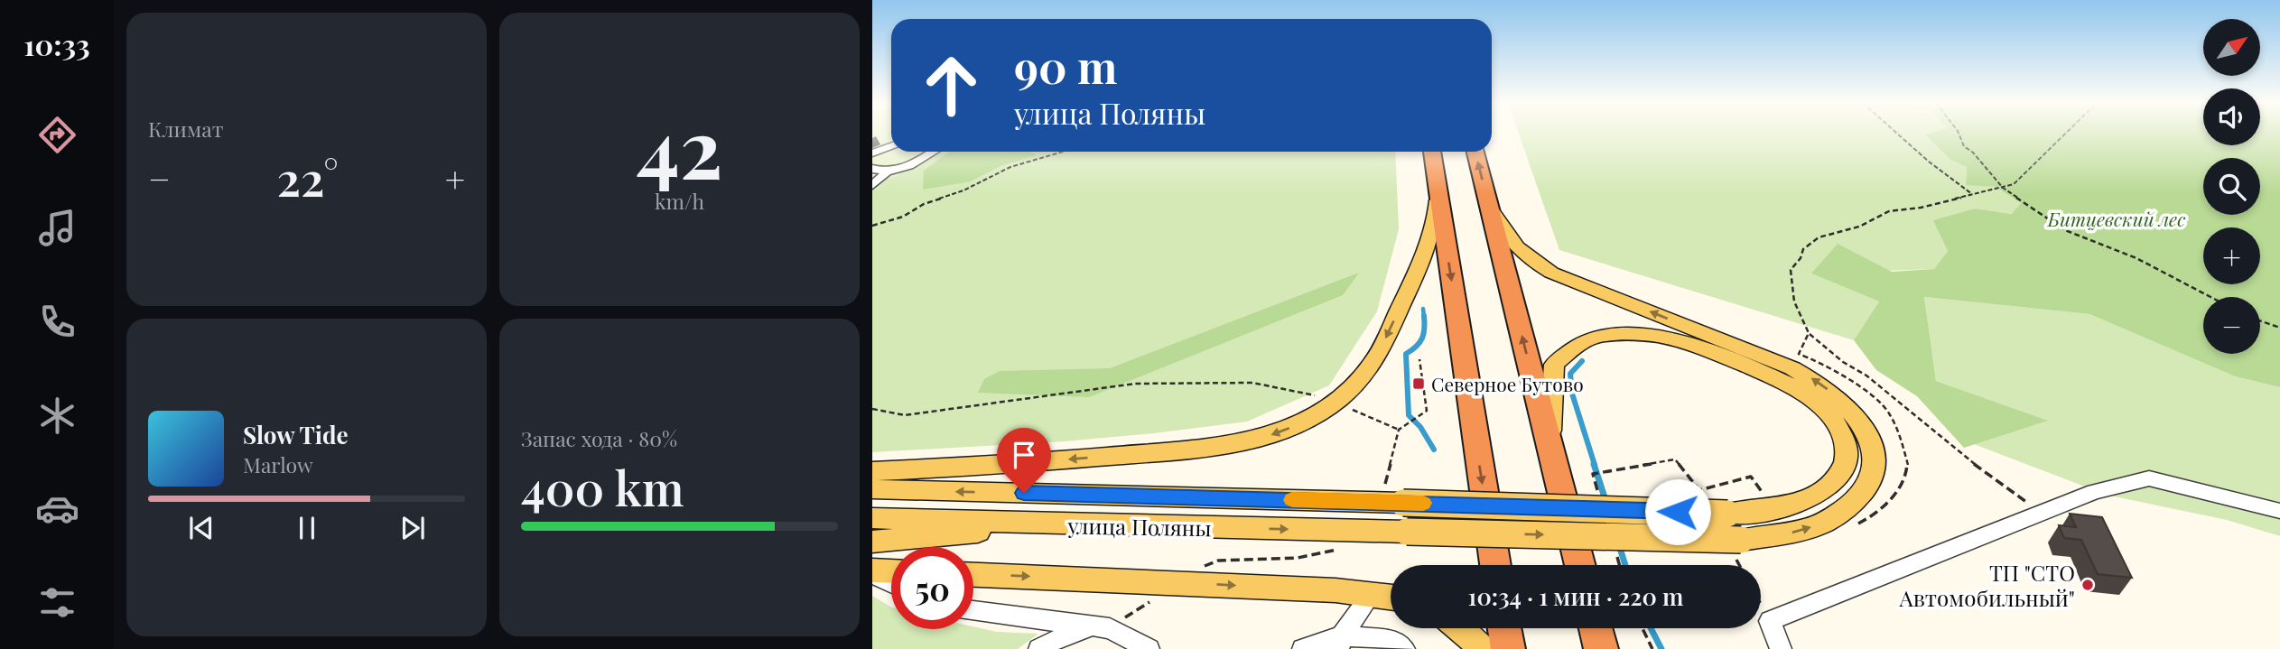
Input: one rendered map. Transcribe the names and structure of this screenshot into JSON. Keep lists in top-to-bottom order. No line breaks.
{"streets":{"main road":["улица Поляны"]},"parks":["Битцевский лес"],"places":{"transit":["Северное Бутово"],"other":["ТП \"СТО Автомобильный\""]},"north":"top right","page":{"tabs":"10:33","tile":["Климат",["42","km/h"],["Запас хода · 80%","400 km"]],"map_buttons":["+","−"],"turn":["90 m","улица Поляны"],"heat":["−","22°","+"],"song":["Slow Tide","Marlow"],"limit":"50","trip":"10:34 · 1 мин · 220 m"}}
